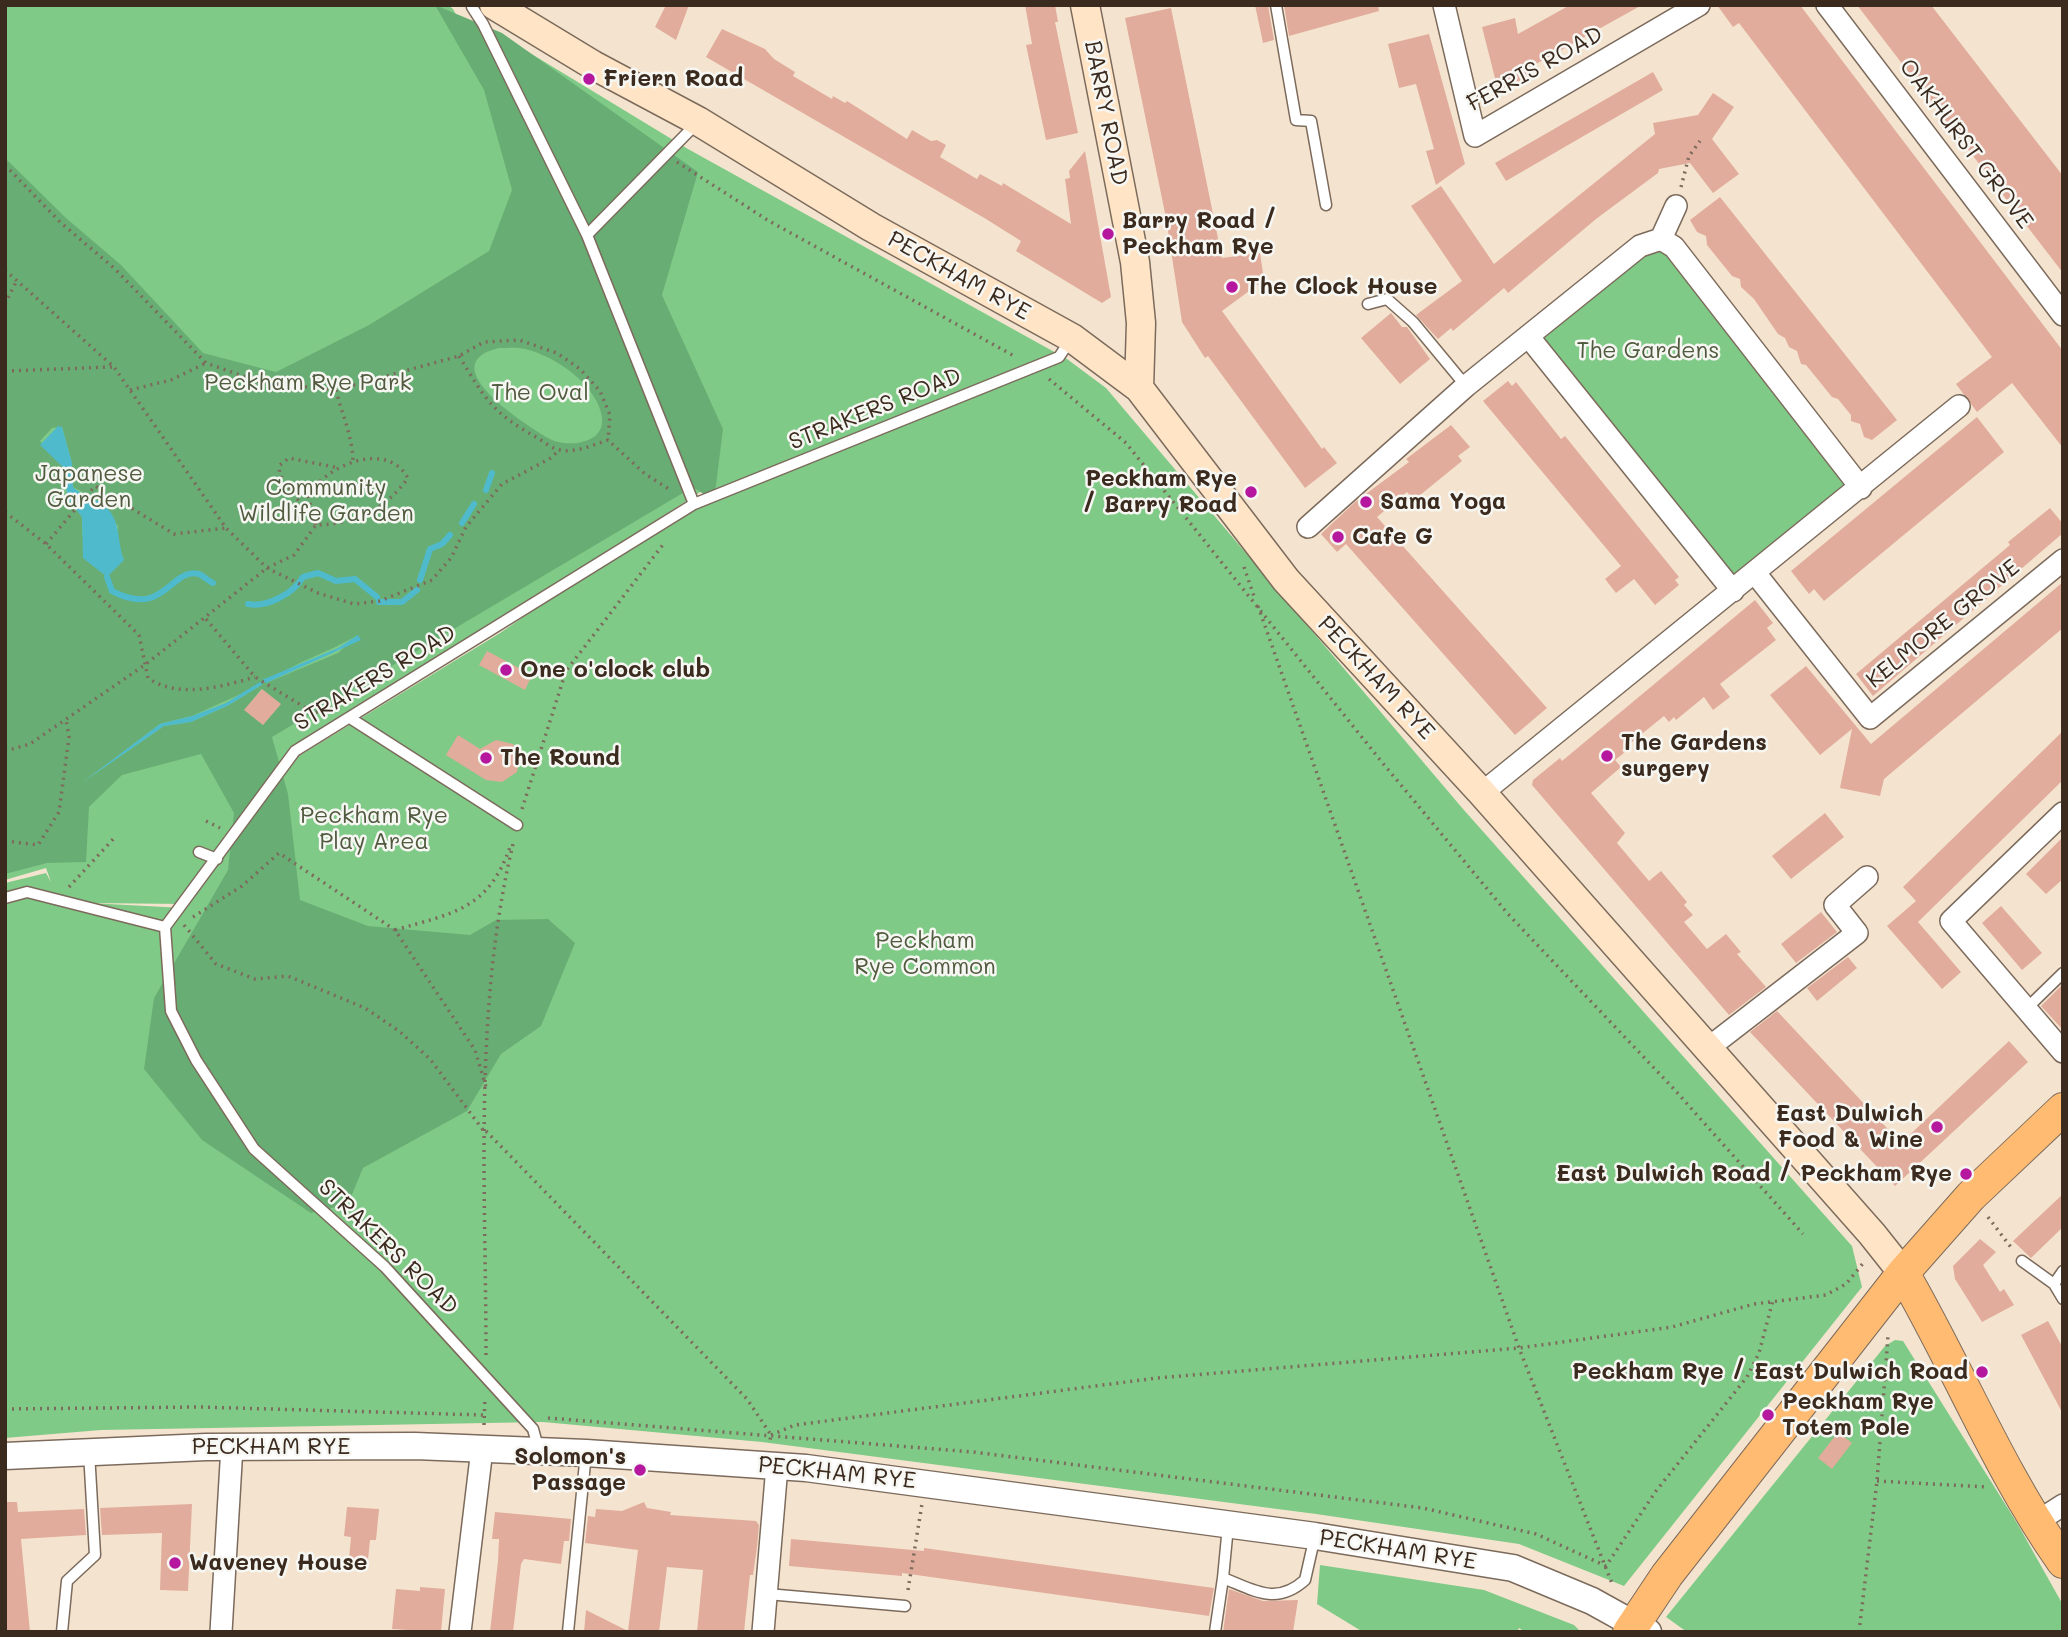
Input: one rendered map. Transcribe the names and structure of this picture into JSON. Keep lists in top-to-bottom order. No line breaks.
{"streets":{"main road":["BARRY ROAD","PECKHAM RYE"],"street":["FERRIS ROAD","OAKHURST GROVE","KELMORE GROVE"],"lane":["STRAKERS ROAD"]},"crossings":[["BARRY ROAD","PECKHAM RYE"],["PECKHAM RYE","STRAKERS ROAD"]],"parks":["The Gardens","Peckham Rye Park","The Oval","Japanese Garden","Community Wildlife Garden","Peckham Rye Play Area","Peckham Rye Common"],"places":["Friern Road","Barry Road / Peckham Rye","The Clock House","Peckham Rye / Barry Road","Sama Yoga","Cafe G","One o'clock club","The Gardens surgery","The Round","East Dulwich Food & Wine","East Dulwich Road / Peckham Rye","Peckham Rye / East Dulwich Road","Peckham Rye Totem Pole","Solomon's Passage","Waveney House"]}
